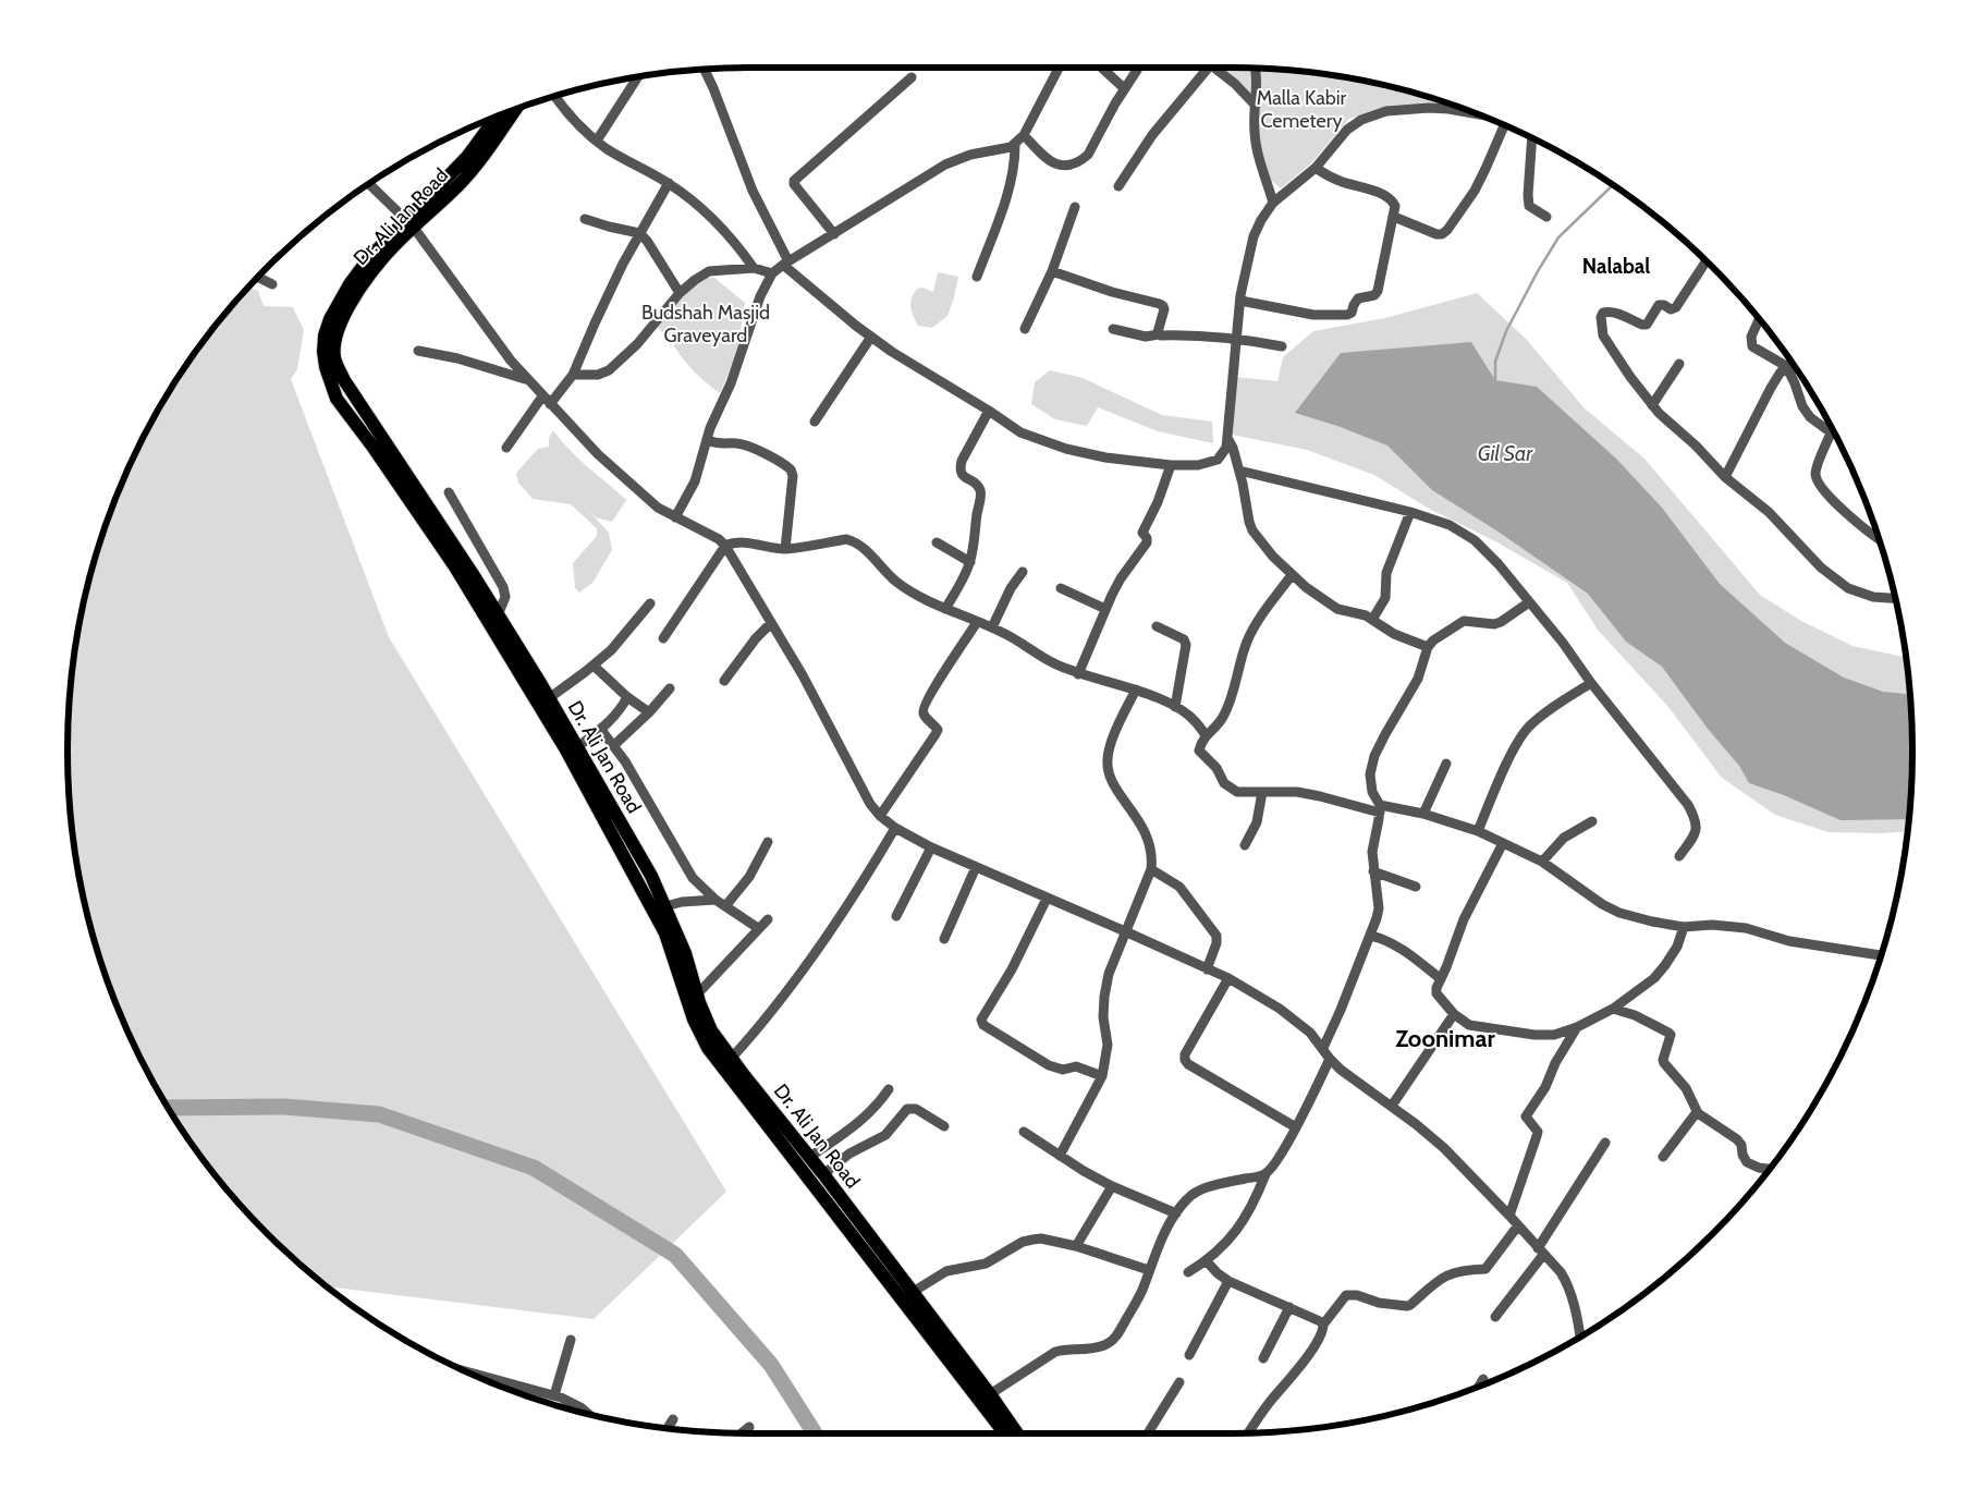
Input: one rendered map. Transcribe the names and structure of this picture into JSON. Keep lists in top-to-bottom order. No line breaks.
{"streets":{"main road":["Dr. Ali Jan Road"]},"districts":["Nalabal","Zoonimar"],"water":["Gil Sar"],"parks":["Malla Kabir Cemetery","Budshah Masjid Graveyard"]}
